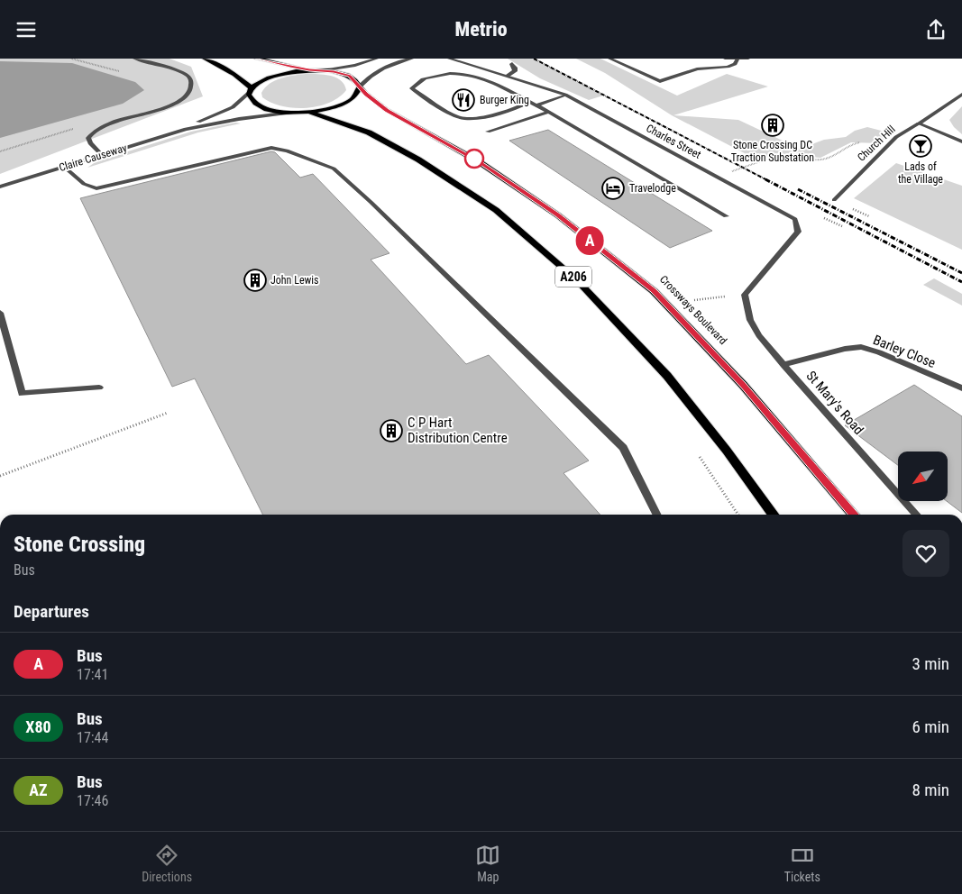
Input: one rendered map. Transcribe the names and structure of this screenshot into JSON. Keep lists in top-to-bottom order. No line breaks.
{"streets":{"main road":["A206","Crossways Boulevard"],"street":["Charles Street","Church Hill","Claire Causeway","Barley Close","St Mary's Road"]},"crossings":[["Charles Street","St Mary's Road"],["Barley Close","St Mary's Road"]],"places":{"restaurant":["Burger King"],"building":["Stone Crossing DC Traction Substation","John Lewis","C P Hart Distribution Centre"],"bar":["Lads of the Village"],"hotel":["Travelodge"]},"lines":["bus line A"],"north":"bottom left","page":{"header":"Metrio","on_map":"A","heading":[["Stone Crossing","Bus"],"Departures"],"list":[{"mark":"A","name":"Bus","note":"17:41","value":"3 min"},{"mark":"X80","name":"Bus","note":"17:44","value":"6 min"},{"mark":"AZ","name":"Bus","note":"17:46","value":"8 min"}],"tabs":["Directions","Map","Tickets"]}}
